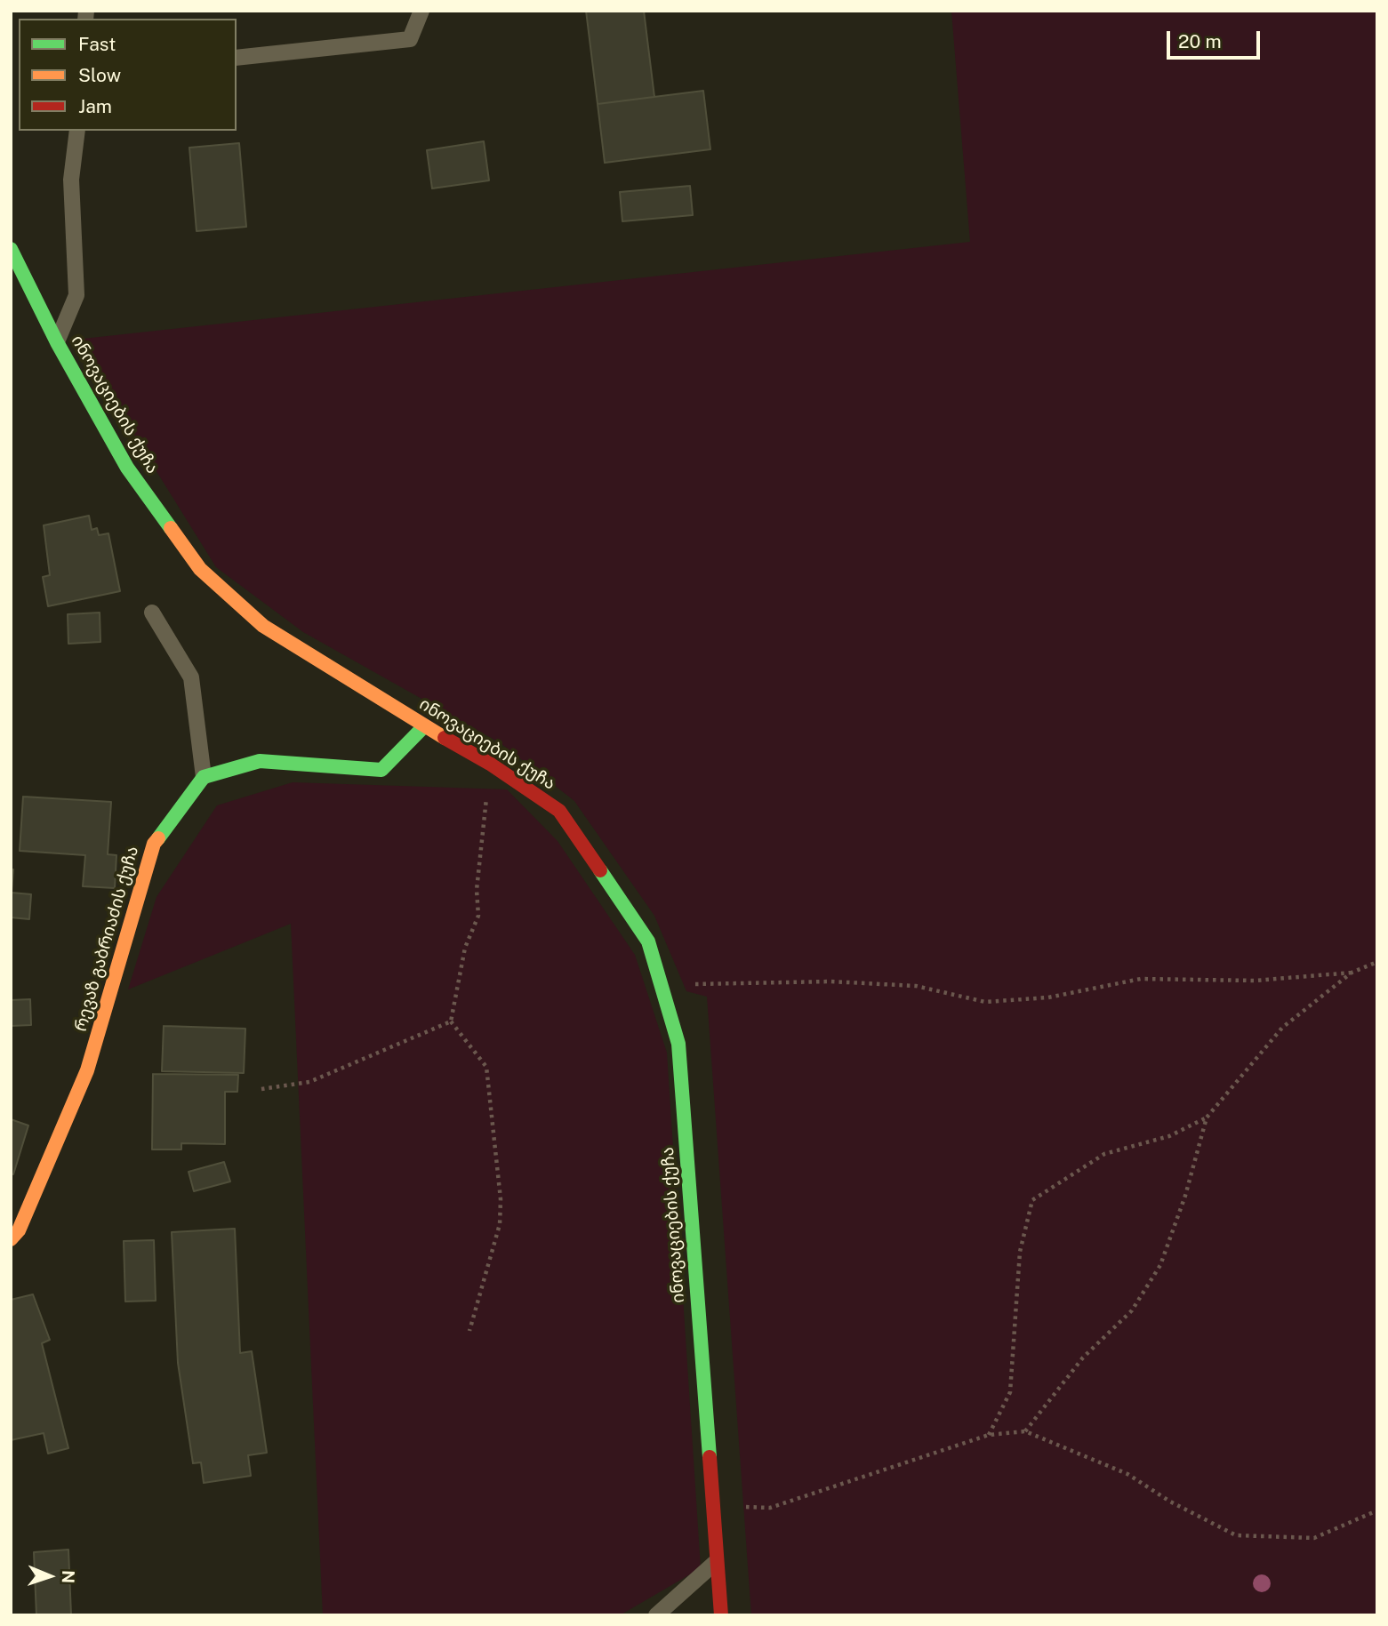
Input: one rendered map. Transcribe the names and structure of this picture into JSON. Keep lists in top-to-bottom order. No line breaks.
{"streets":{"street":["ინოვაციების ქუჩა","რევაზ გაბრიაძის ქუჩა"]},"legend":["Fast","Slow","Jam"],"scale_bar":"20 m","north":"right"}
